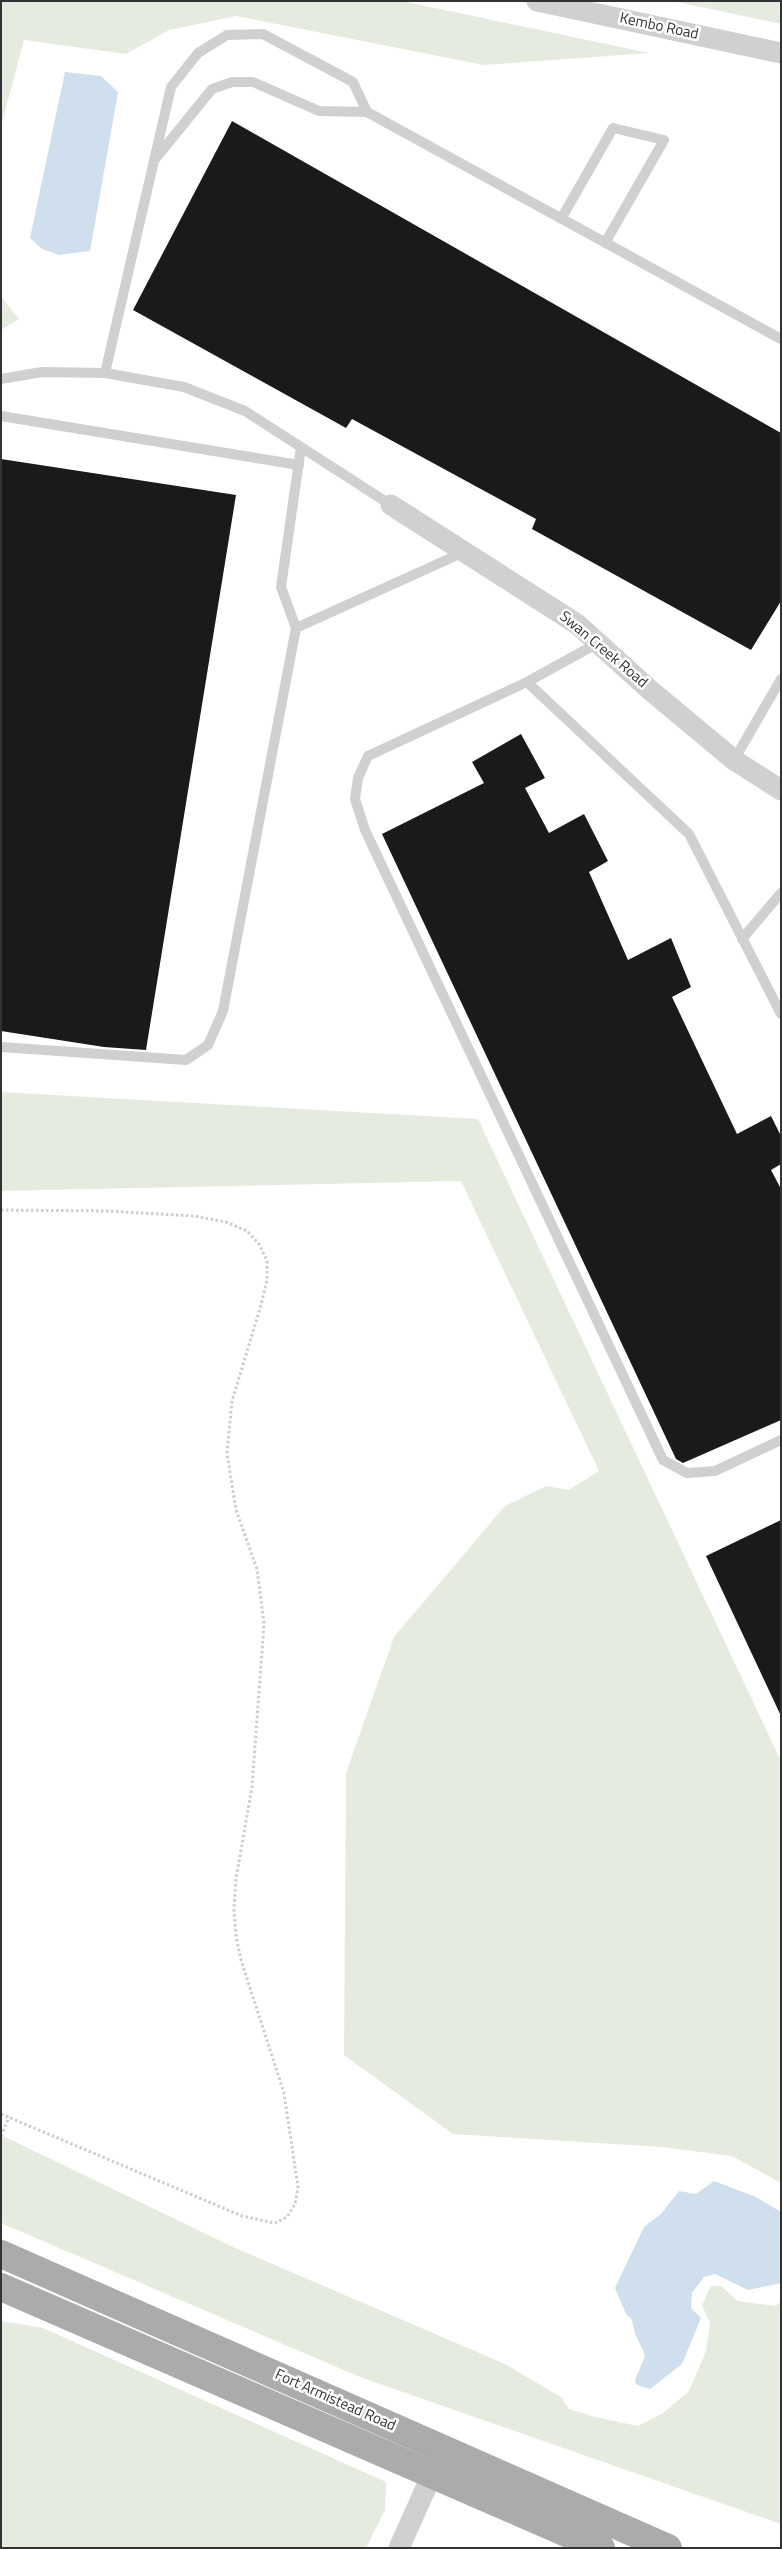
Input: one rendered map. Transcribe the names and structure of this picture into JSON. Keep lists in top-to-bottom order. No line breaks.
{"streets":{"main road":["Fort Armistead Road"],"street":["Kembo Road","Swan Creek Road"]}}
